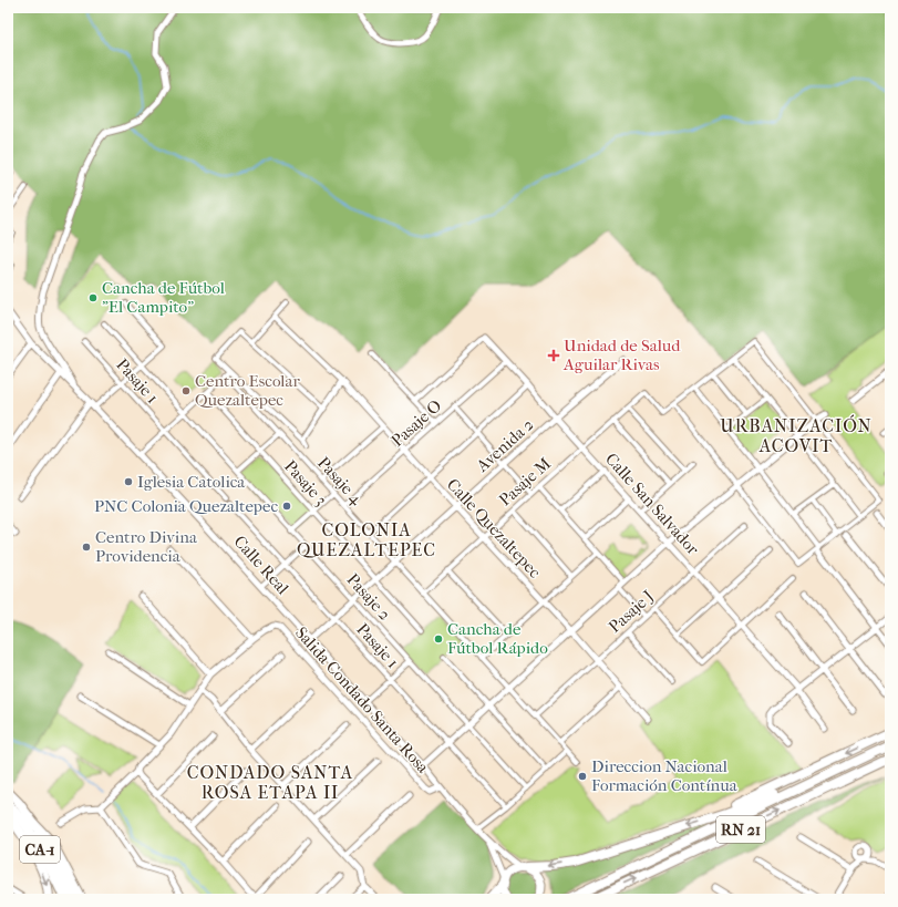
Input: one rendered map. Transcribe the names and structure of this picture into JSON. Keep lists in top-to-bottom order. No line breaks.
{"streets":{"main road":["RN 21","CA-1"],"street":["Pasaje 1","Pasaje O","Avenida 2","Pasaje 4","Pasaje M","Pasaje 3","Calle San Salvador","Calle Quezaltepec","Calle Real","Pasaje 2","Pasaje J","Salida Condado Santa Rosa"]},"crossings":[["Pasaje 1","Avenida 2"],["Pasaje O","Pasaje 4"],["Pasaje O","Calle San Salvador"],["Pasaje O","Calle Quezaltepec"],["Avenida 2","Pasaje 4"],["Avenida 2","Pasaje 3"],["Avenida 2","Calle San Salvador"],["Avenida 2","Calle Quezaltepec"],["Avenida 2","Calle Real"],["Avenida 2","Pasaje 2"],["Pasaje 4","Pasaje M"],["Pasaje 4","Pasaje J"],["Pasaje M","Calle San Salvador"],["Pasaje M","Calle Quezaltepec"],["Calle San Salvador","Pasaje J"],["Calle Quezaltepec","Pasaje J"],["Calle Real","Salida Condado Santa Rosa"]],"districts":["URBANIZACIÓN ACOVIT","COLONIA QUEZALTEPEC","CONDADO SANTA ROSA ETAPA II"],"places":{"other":["Cancha de Fútbol \"El Campito\"","Centro Escolar Quezaltepec","Iglesia Catolica","PNC Colonia Quezaltepec","Centro Divina Providencia","Cancha de Fútbol Rápido","Direccion Nacional Formación Contínua"],"health":["Unidad de Salud Aguilar Rivas"]}}
